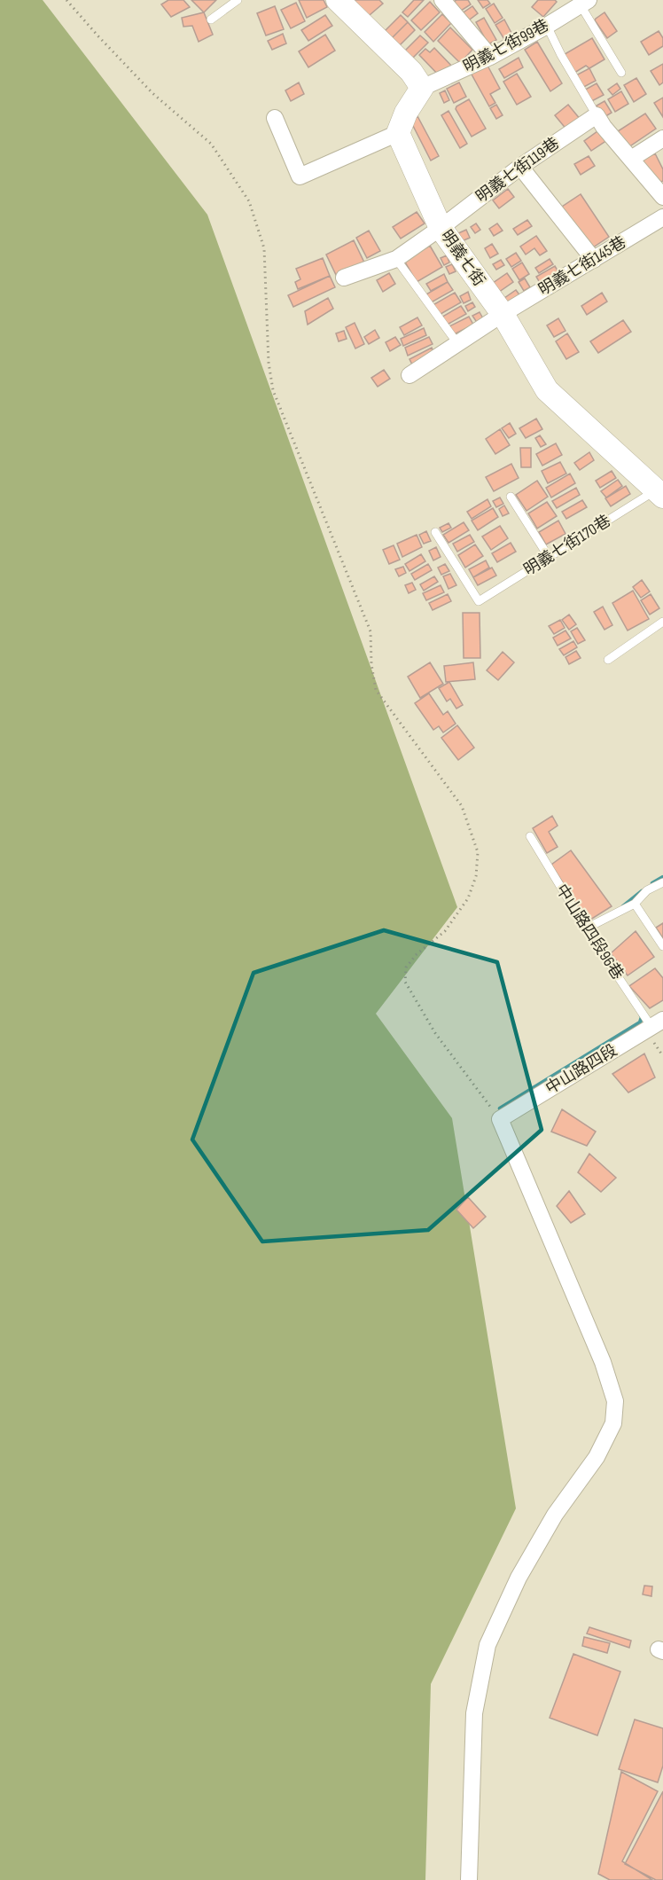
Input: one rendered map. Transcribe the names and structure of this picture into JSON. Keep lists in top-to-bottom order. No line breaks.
{"streets":{"street":["明義七街99巷","明義七街119巷","明義七街","明義七街145巷","中山路四段"],"lane":["明義七街170巷","中山路四段96巷"]},"crossings":[["明義七街119巷","明義七街"],["明義七街","明義七街145巷"],["明義七街","明義七街170巷"],["中山路四段96巷","中山路四段"]]}
